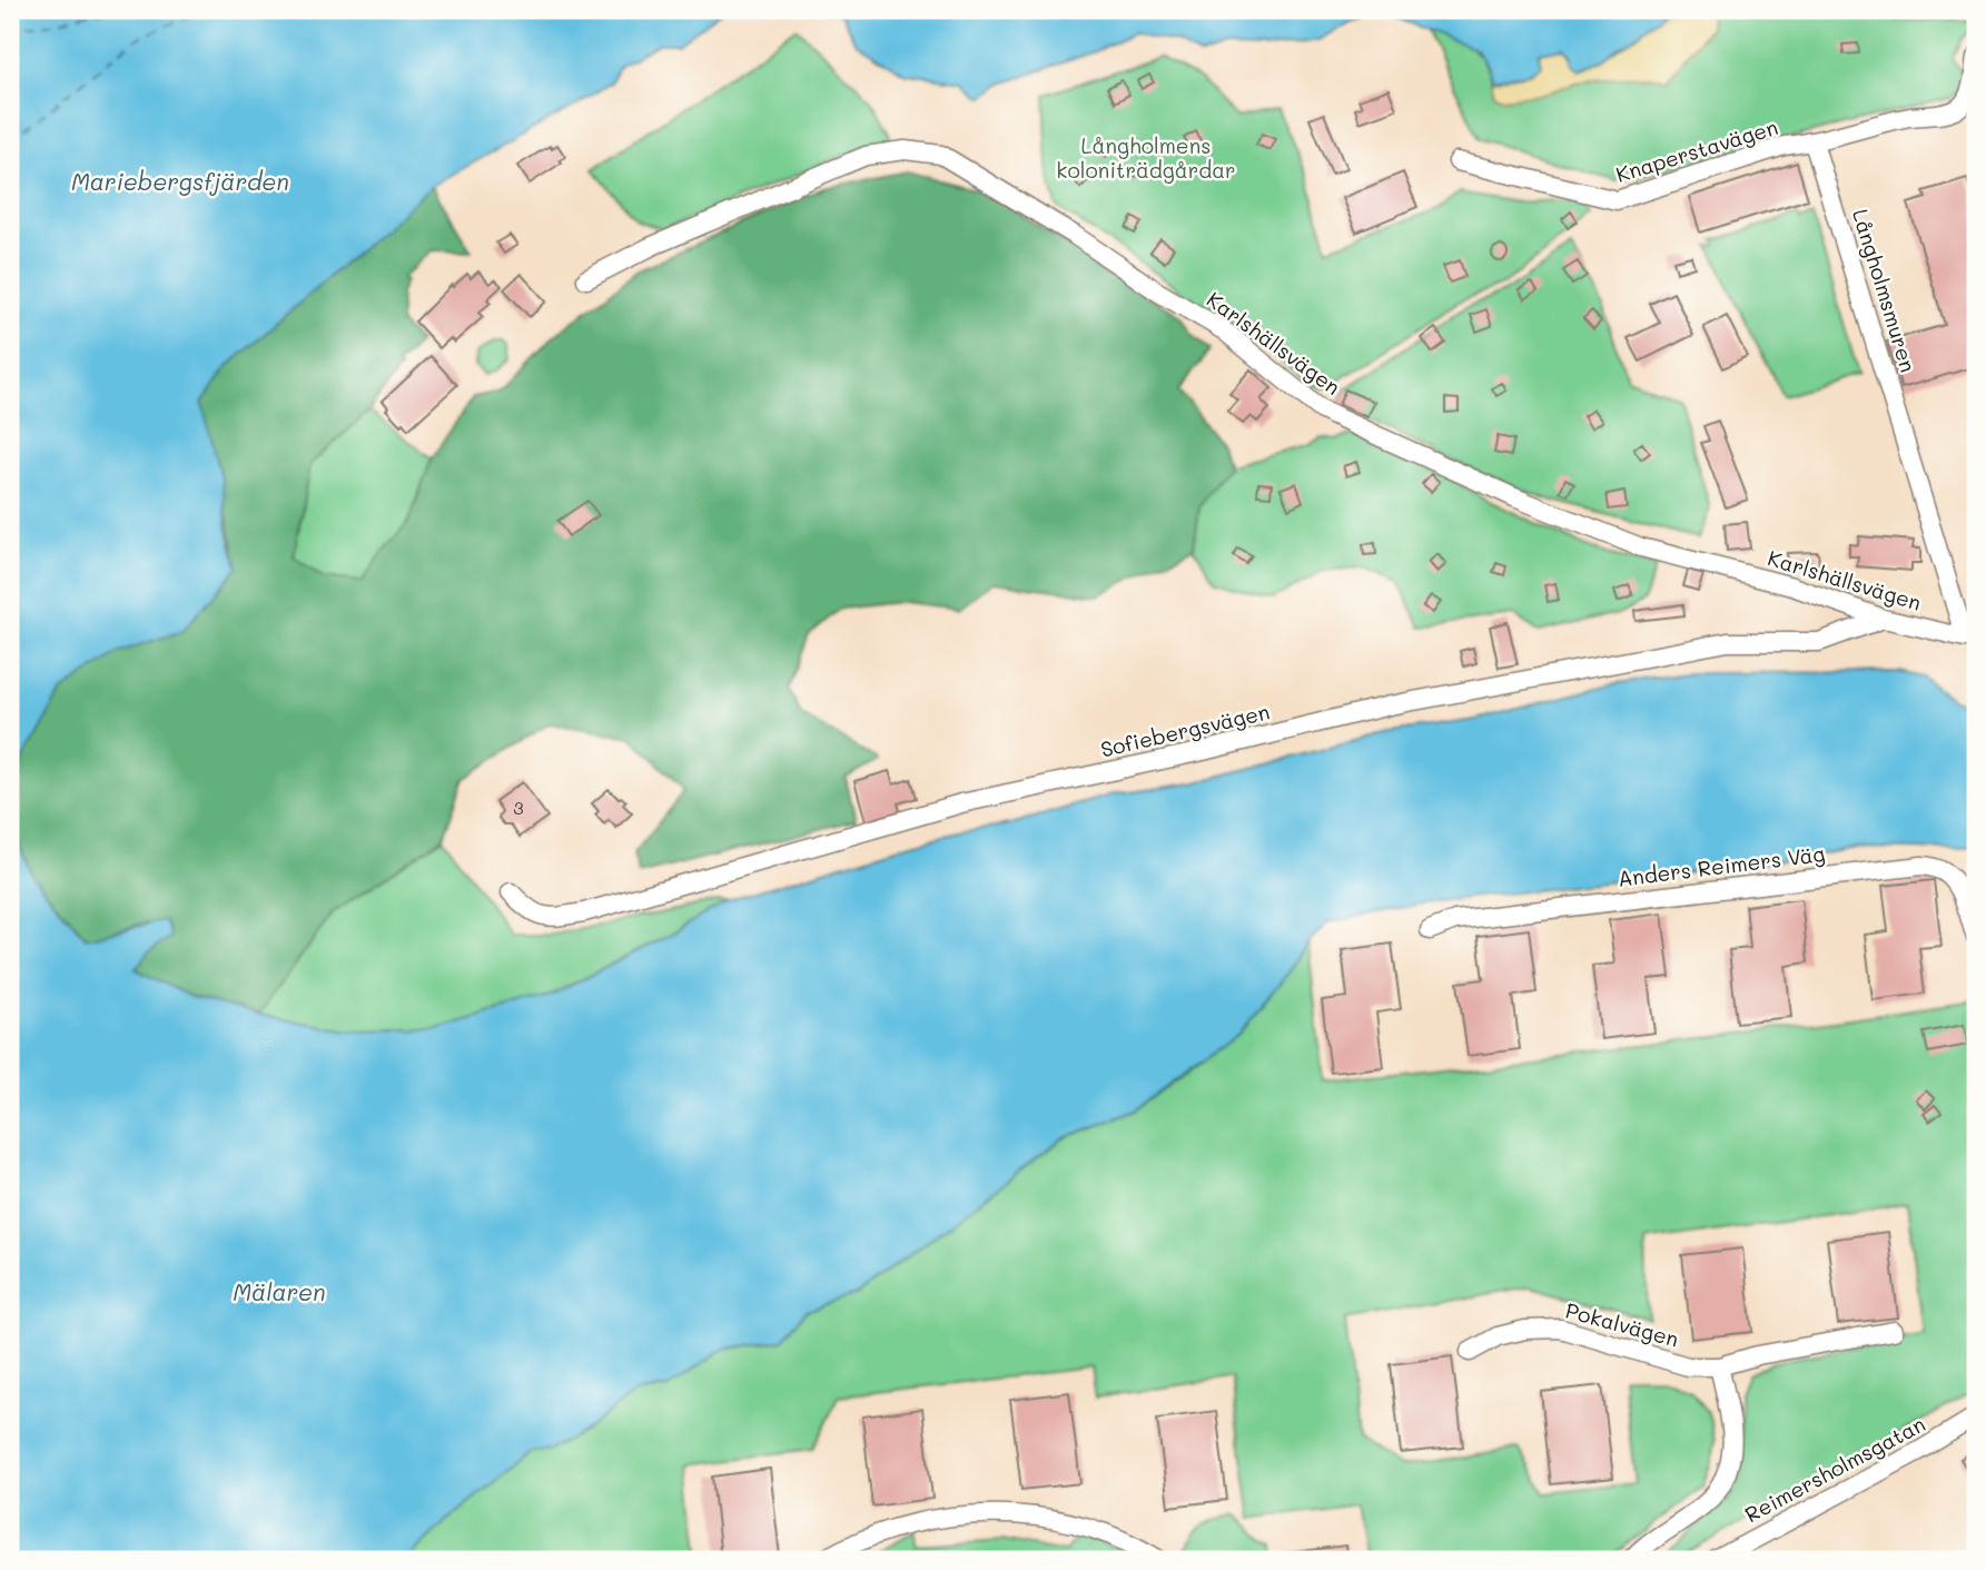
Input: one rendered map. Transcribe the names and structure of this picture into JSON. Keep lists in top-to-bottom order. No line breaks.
{"streets":{"street":["Knaperstavägen","Långholmsmuren","Karlshällsvägen","Sofiebergsvägen","Anders Reimers Väg","Pokalvägen","Reimersholmsgatan"]},"crossings":[["Knaperstavägen","Långholmsmuren"],["Långholmsmuren","Karlshällsvägen"],["Karlshällsvägen","Sofiebergsvägen"]],"water":["Mariebergsfjärden","Mälaren"],"parks":["Långholmens koloniträdgårdar"],"house_numbers":["3"]}
